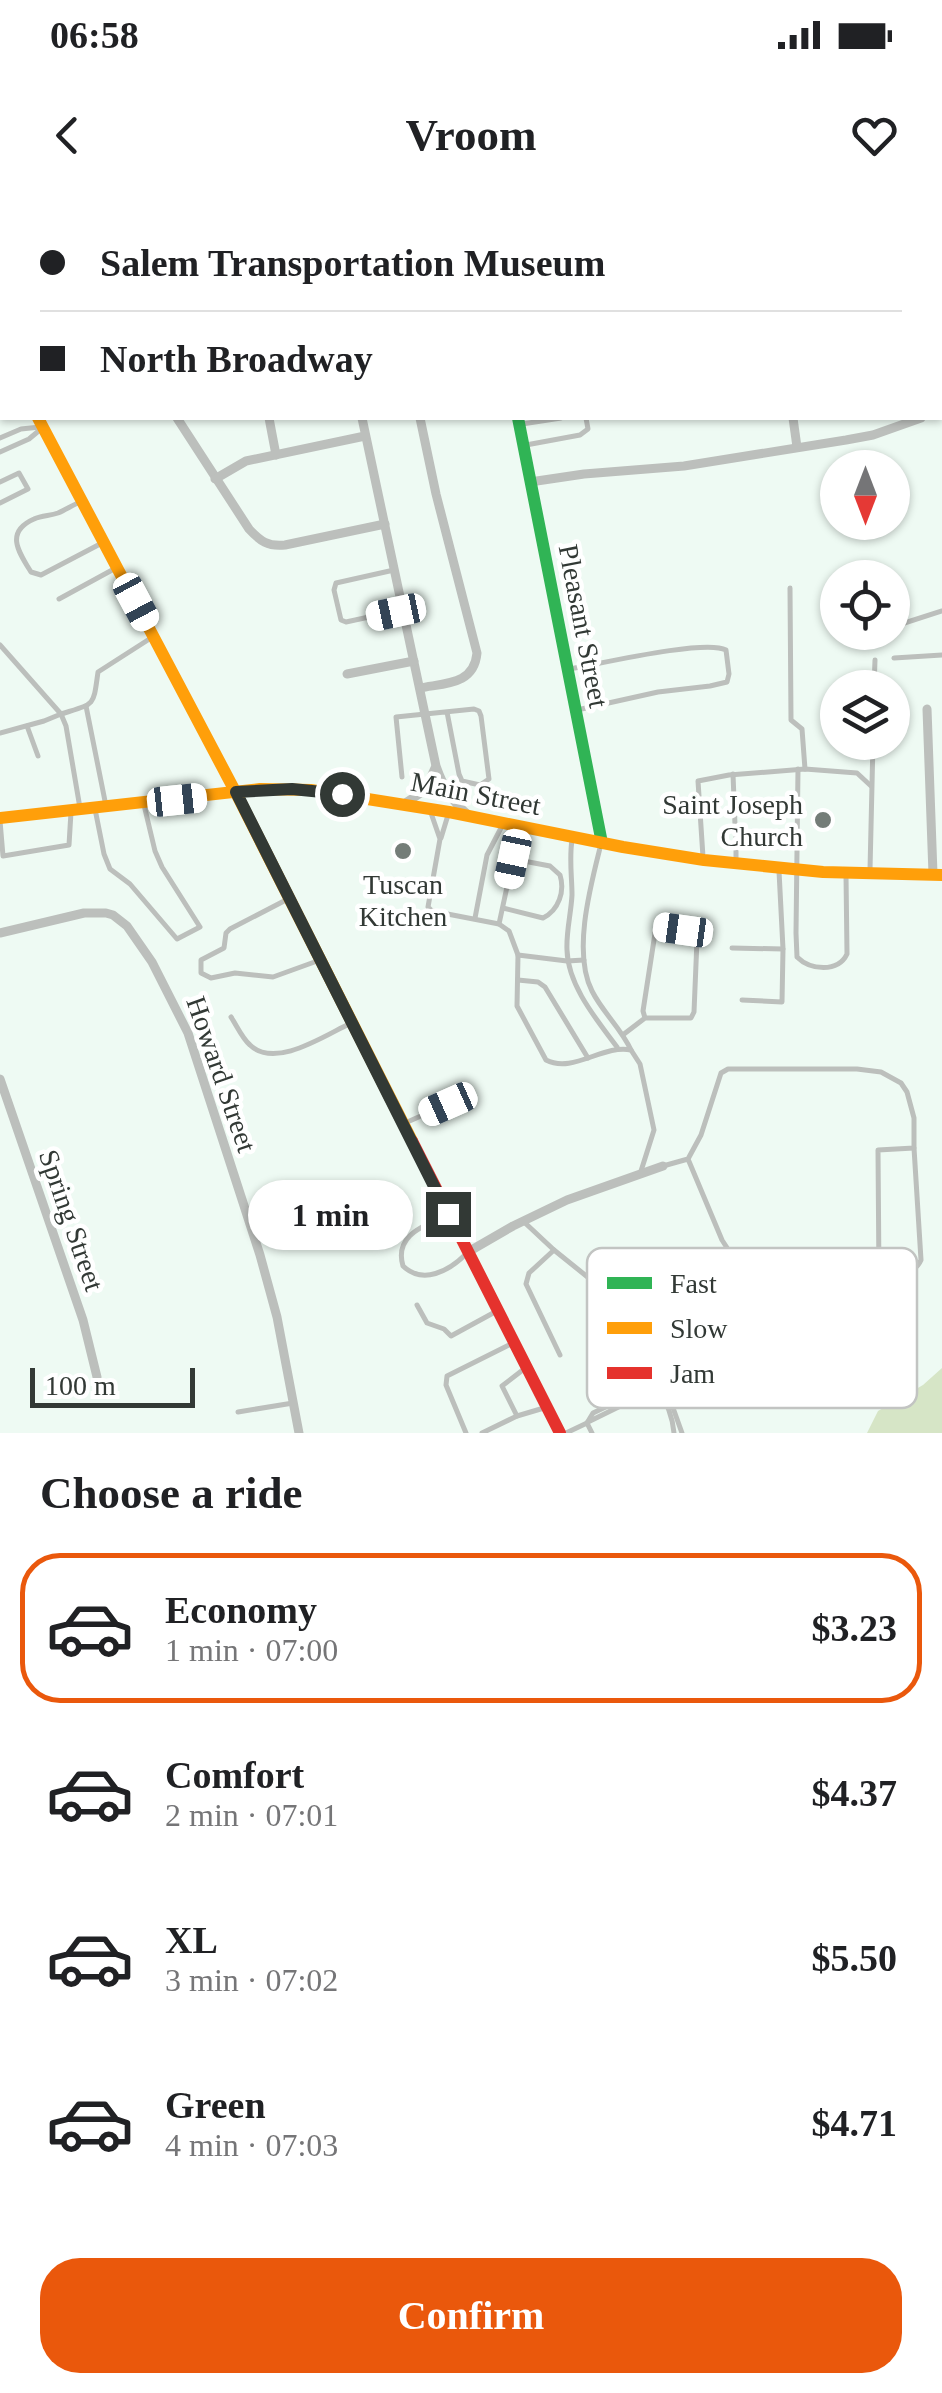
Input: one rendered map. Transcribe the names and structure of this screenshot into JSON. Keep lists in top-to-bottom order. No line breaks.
{"streets":{"main road":["Pleasant Street","Main Street"],"street":["Howard Street","Spring Street"]},"crossings":[["Pleasant Street","Main Street"]],"places":["Saint Joseph Church","Tuscan Kitchen"],"legend":["Fast","Slow","Jam"],"scale_bar":"100 m","north":"bottom","page":{"status":"06:58","header":"Vroom","banner":["Salem Transportation Museum","North Broadway"],"bubble":"1 min","scale":"100 m","heading":"Choose a ride","list":[{"name":"Economy","note":"1 min · 07:00","value":"$3.23"},{"name":"Comfort","note":"2 min · 07:01","value":"$4.37"},{"name":"XL","note":"3 min · 07:02","value":"$5.50"},{"name":"Green","note":"4 min · 07:03","value":"$4.71"}],"buttons":"Confirm"}}
